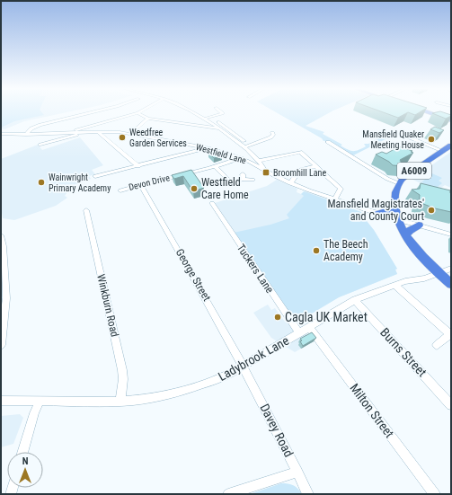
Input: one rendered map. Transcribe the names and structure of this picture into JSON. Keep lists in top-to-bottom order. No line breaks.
{"streets":{"highway":["A6009"],"street":["Westfield Lane","Devon Drive","Tuckers Lane","George Street","Winkburn Road","Burns Street","Ladybrook Lane","Milton Street","Davey Road"]},"crossings":[["Westfield Lane","A6009"],["Westfield Lane","Devon Drive"],["A6009","Ladybrook Lane"],["Devon Drive","George Street"],["Tuckers Lane","Ladybrook Lane"],["George Street","Ladybrook Lane"],["George Street","Davey Road"],["Winkburn Road","Ladybrook Lane"],["Burns Street","Ladybrook Lane"],["Ladybrook Lane","Milton Street"],["Ladybrook Lane","Davey Road"]],"places":{"other":["Weedfree Garden Services","Mansfield Quaker Meeting House","Wainwright Primary Academy","Westfield Care Home","Mansfield Magistrates' and County Court","The Beech Academy","Cagla UK Market"],"transit":["Broomhill Lane"]},"north":"top"}
